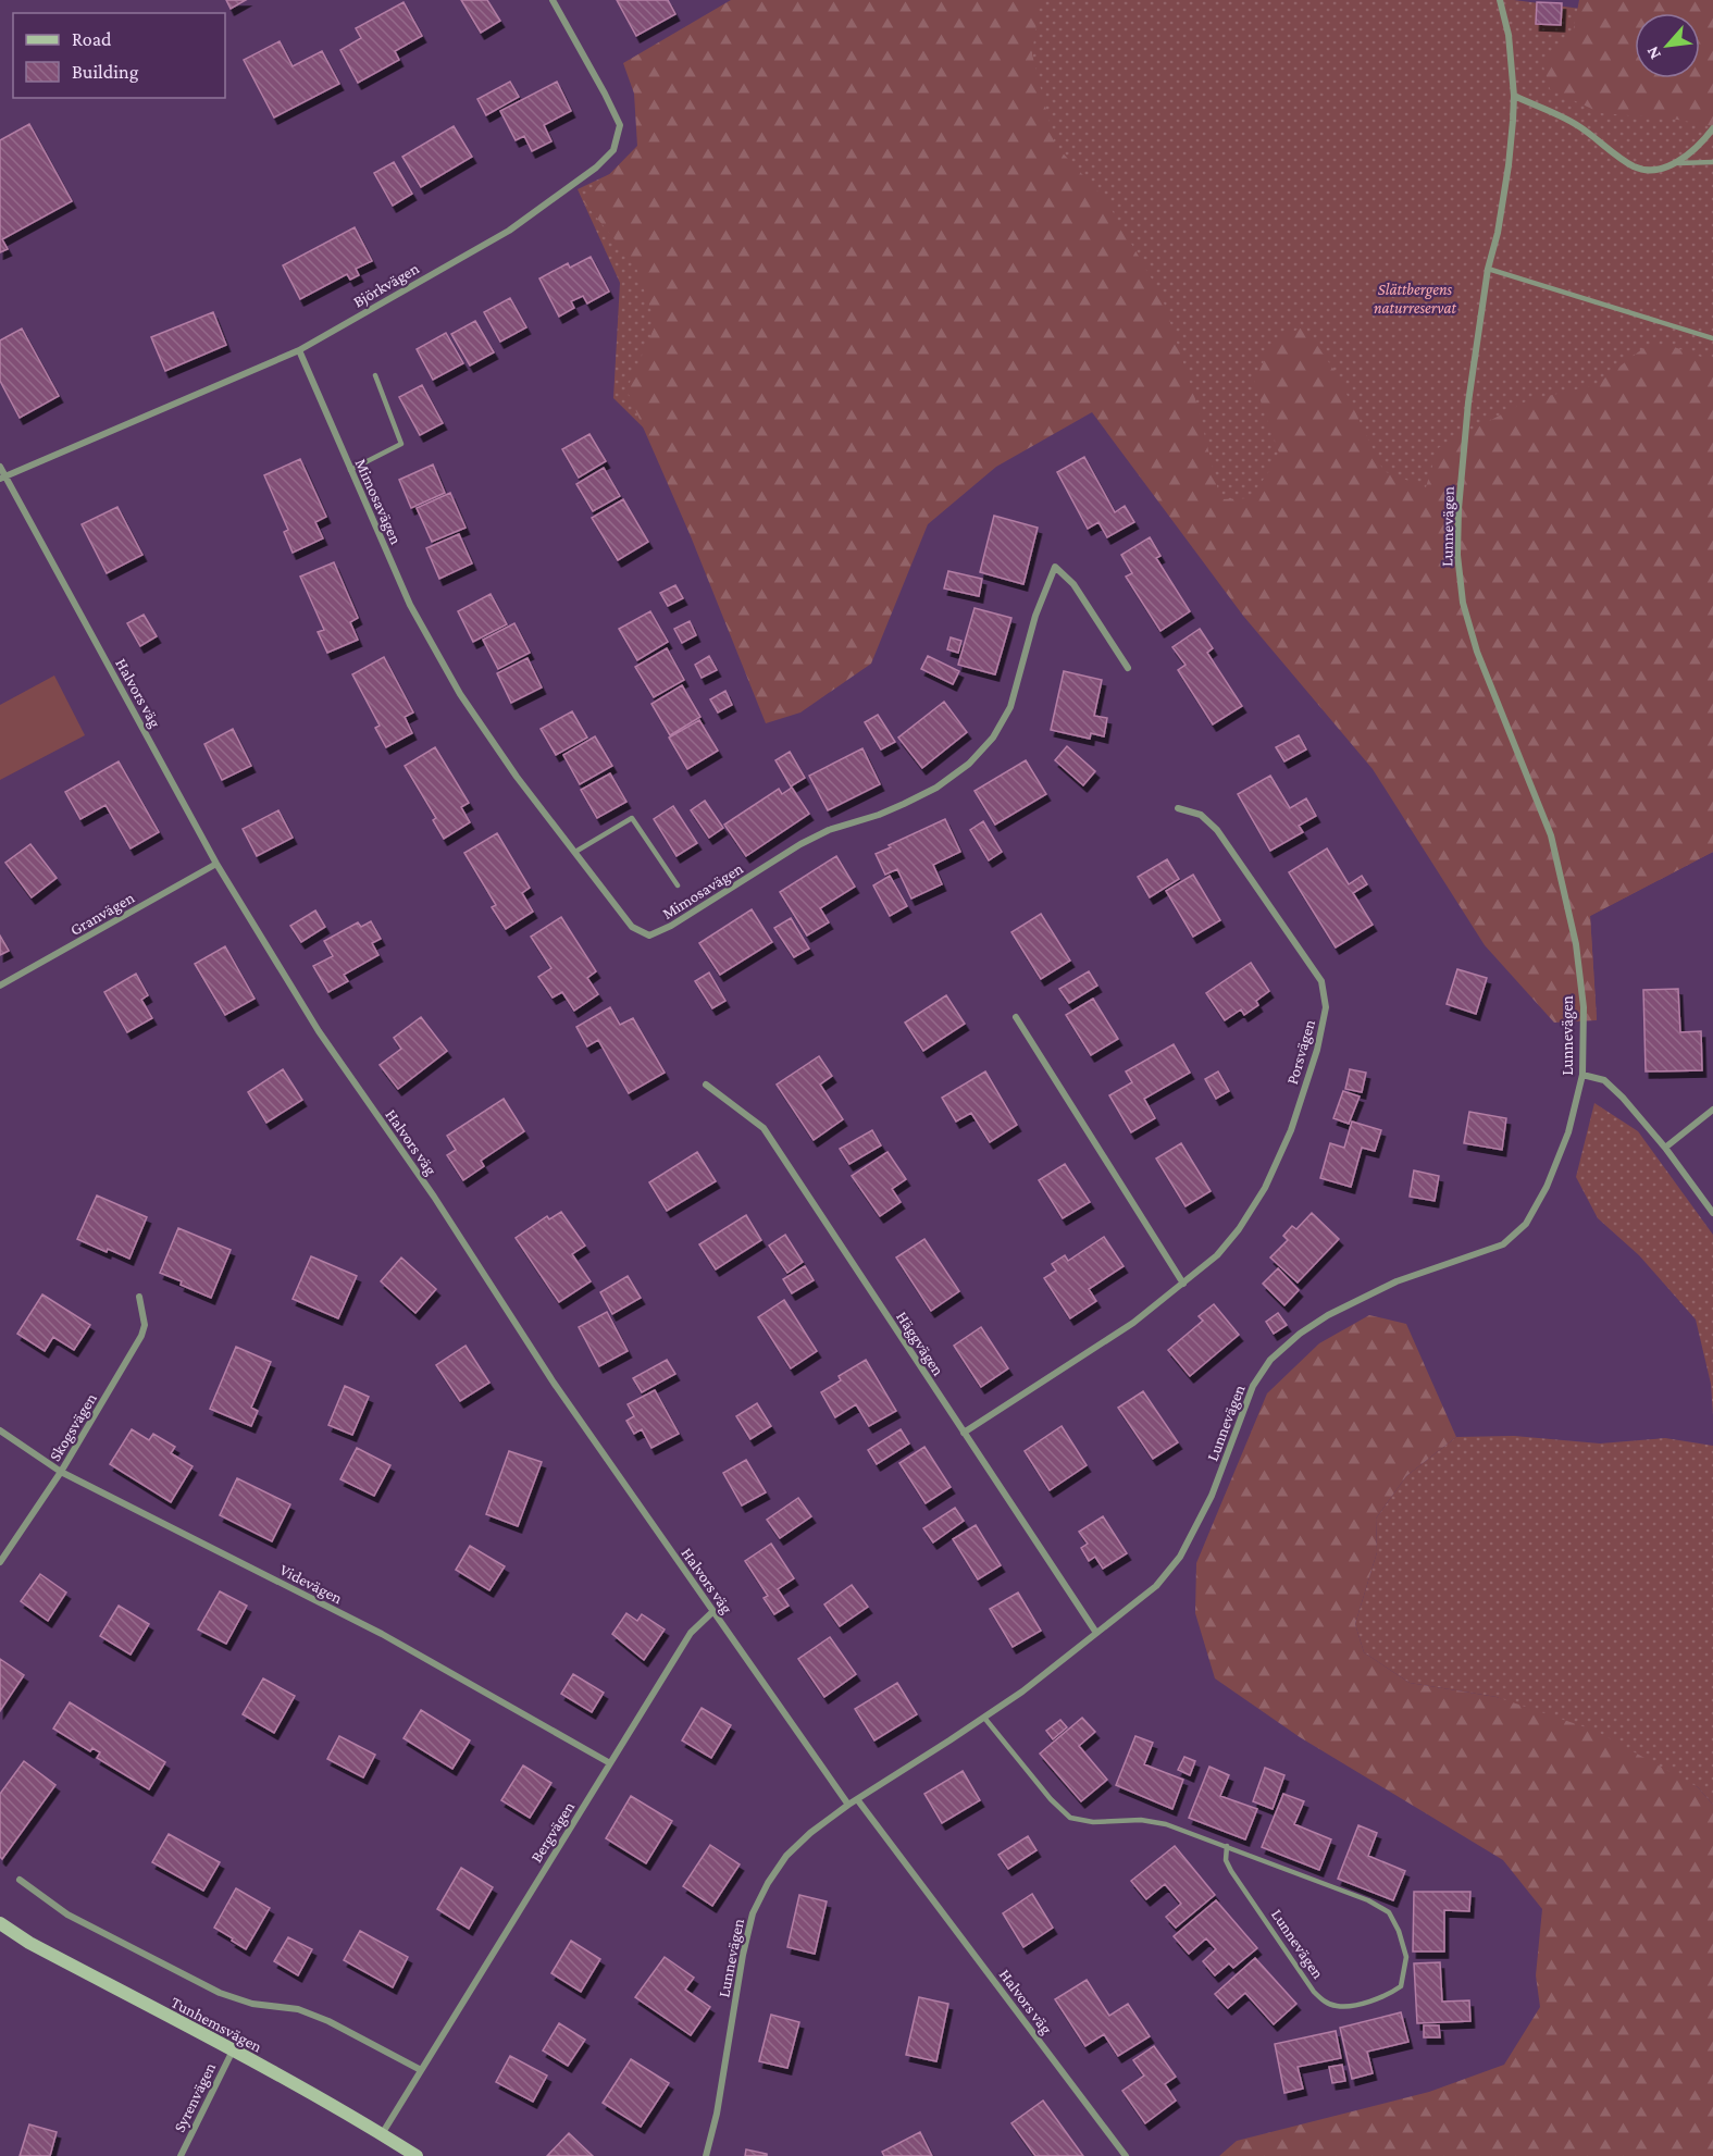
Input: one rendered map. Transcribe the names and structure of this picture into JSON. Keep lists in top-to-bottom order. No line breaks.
{"streets":{"street":["Björkvägen","Mimosavägen","Lunnevägen","Halvors väg","Granvägen","Porsvägen","Häggvägen","Skogsvägen","Videvägen","Bergvägen","Tunhemsvägen","Syrenvägen"]},"crossings":[["Björkvägen","Mimosavägen"],["Björkvägen","Halvors väg"],["Lunnevägen","Halvors väg"],["Lunnevägen","Häggvägen"],["Halvors väg","Granvägen"],["Halvors väg","Bergvägen"],["Porsvägen","Häggvägen"],["Skogsvägen","Videvägen"],["Videvägen","Bergvägen"],["Bergvägen","Tunhemsvägen"],["Tunhemsvägen","Syrenvägen"]],"parks":["Slättbergens naturreservat"],"legend":["Road","Building"],"north":"bottom left"}
